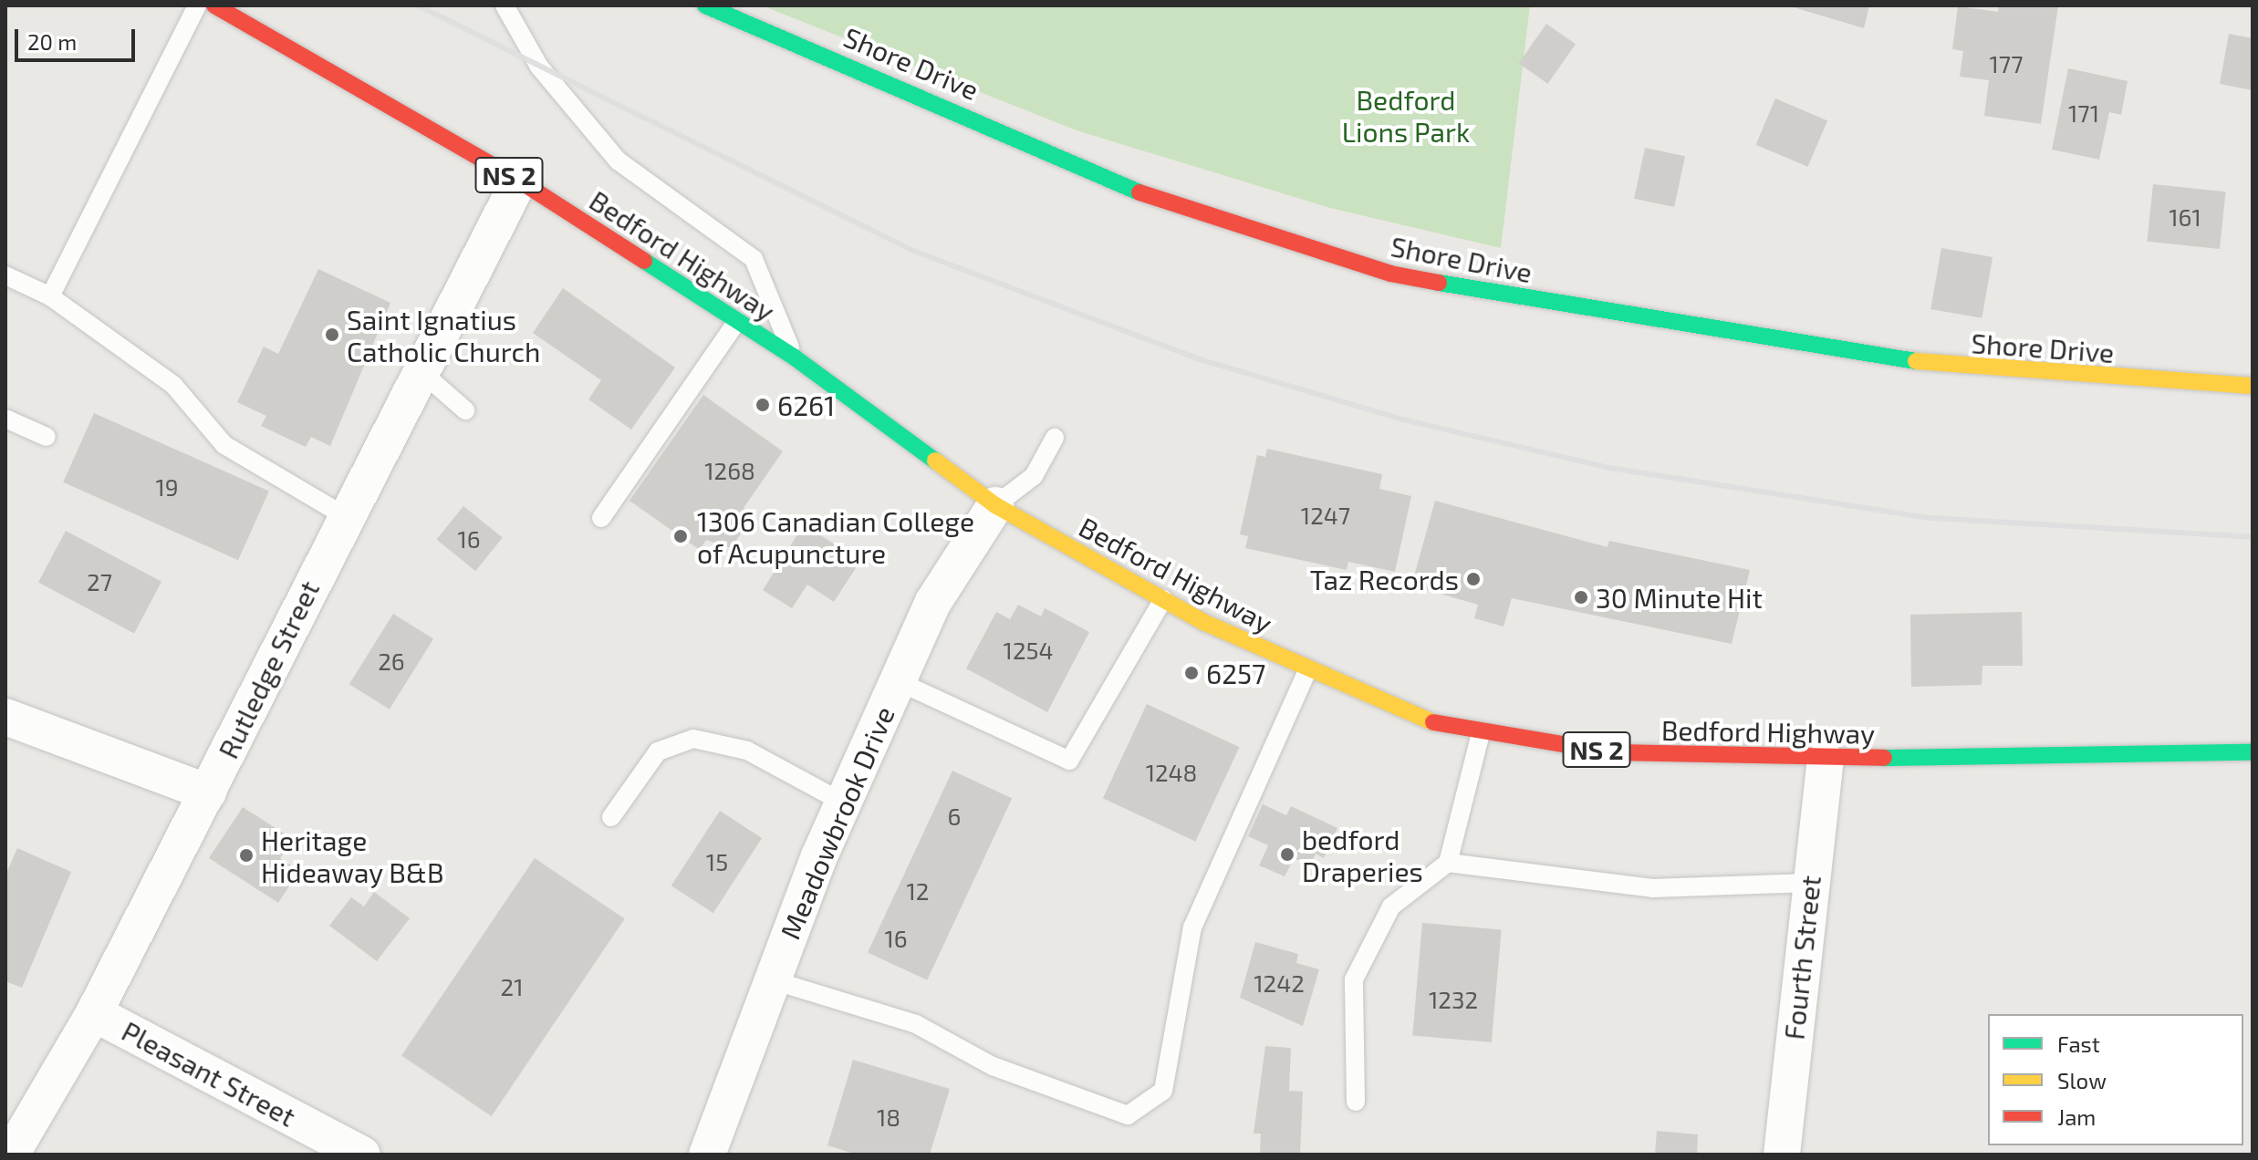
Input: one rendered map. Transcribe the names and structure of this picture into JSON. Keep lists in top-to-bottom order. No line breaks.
{"streets":{"main road":["Shore Drive","NS 2","Bedford Highway"],"street":["Rutledge Street","Meadowbrook Drive","Fourth Street","Pleasant Street"]},"crossings":[["Bedford Highway","Rutledge Street"],["Bedford Highway","Meadowbrook Drive"],["Bedford Highway","Fourth Street"],["Rutledge Street","Pleasant Street"]],"parks":["Bedford Lions Park"],"places":["Saint Ignatius Catholic Church","6261","1306 Canadian College of Acupuncture","Taz Records","30 Minute Hit","6257","bedford Draperies","Heritage Hideaway B&B"],"house_numbers":["177","171","161","1268","19","1247","16","27","1254","26","1248","6","15","12","16","1242","21","1232","18"],"legend":["Fast","Slow","Jam"],"scale_bar":"20 m"}
